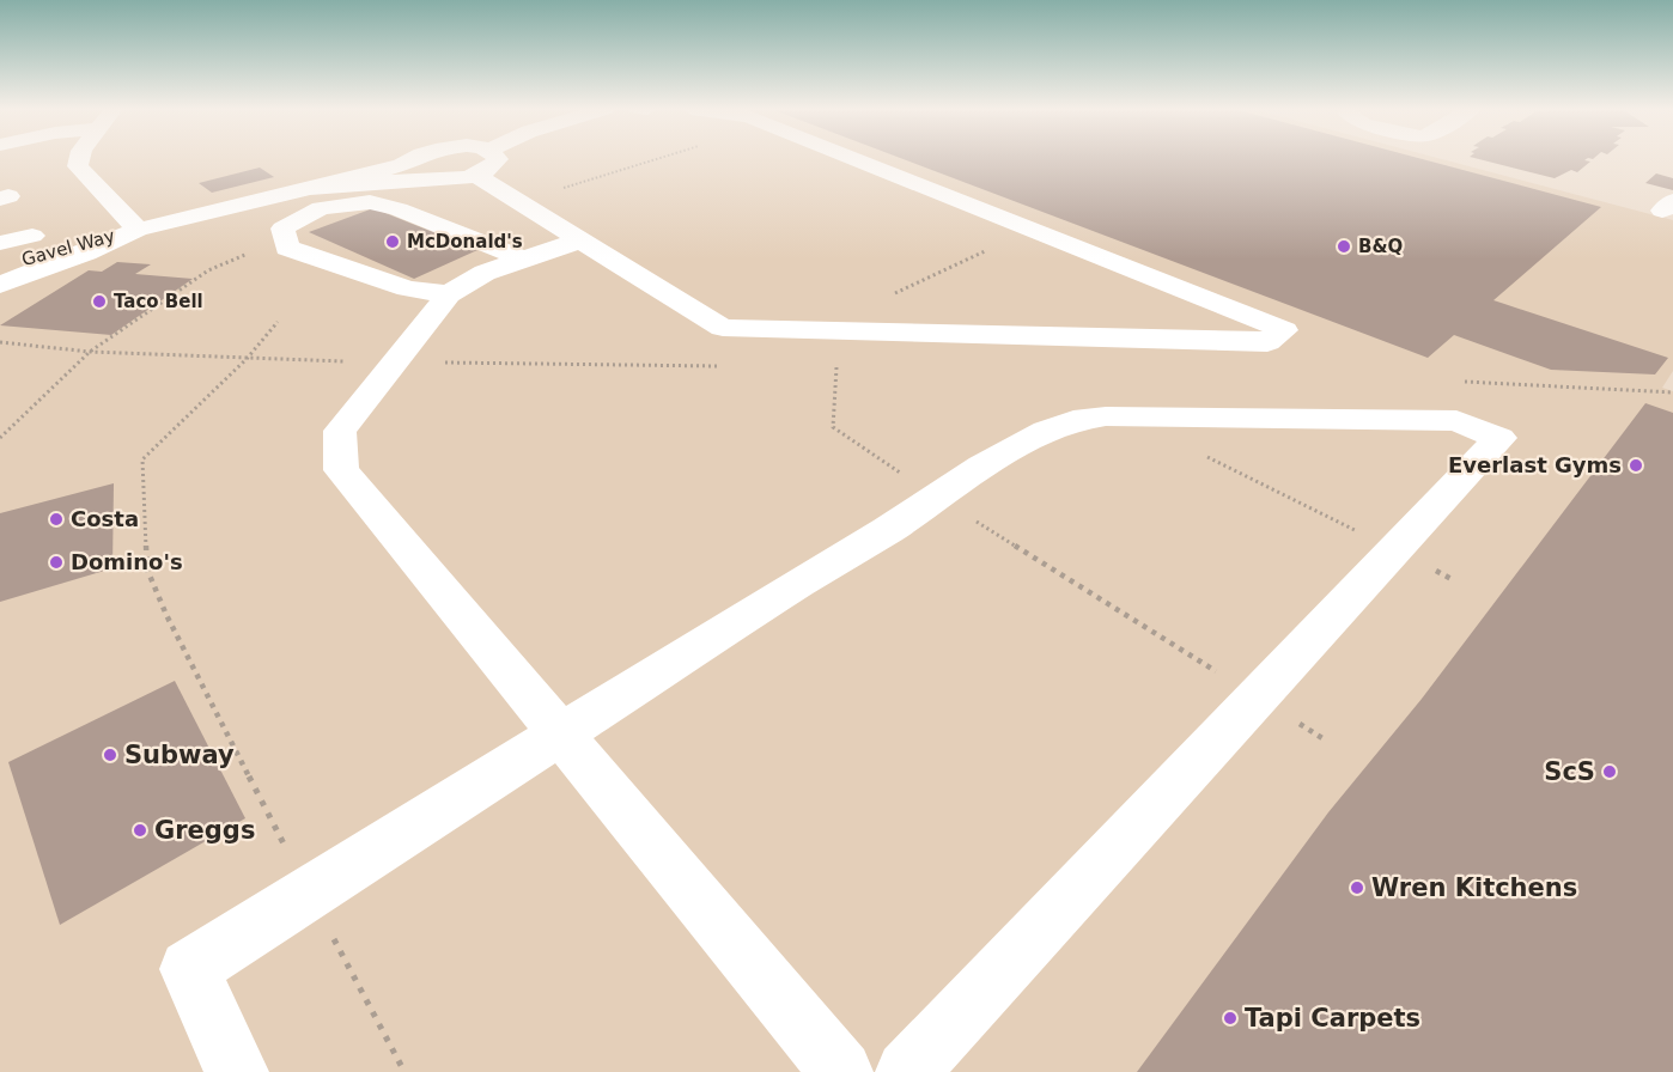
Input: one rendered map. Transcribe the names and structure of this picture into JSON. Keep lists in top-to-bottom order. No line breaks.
{"streets":{"street":["Gavel Way"]},"places":["McDonald's","B&Q","Taco Bell","Everlast Gyms","Costa","Domino's","Subway","ScS","Greggs","Wren Kitchens","Tapi Carpets"]}
